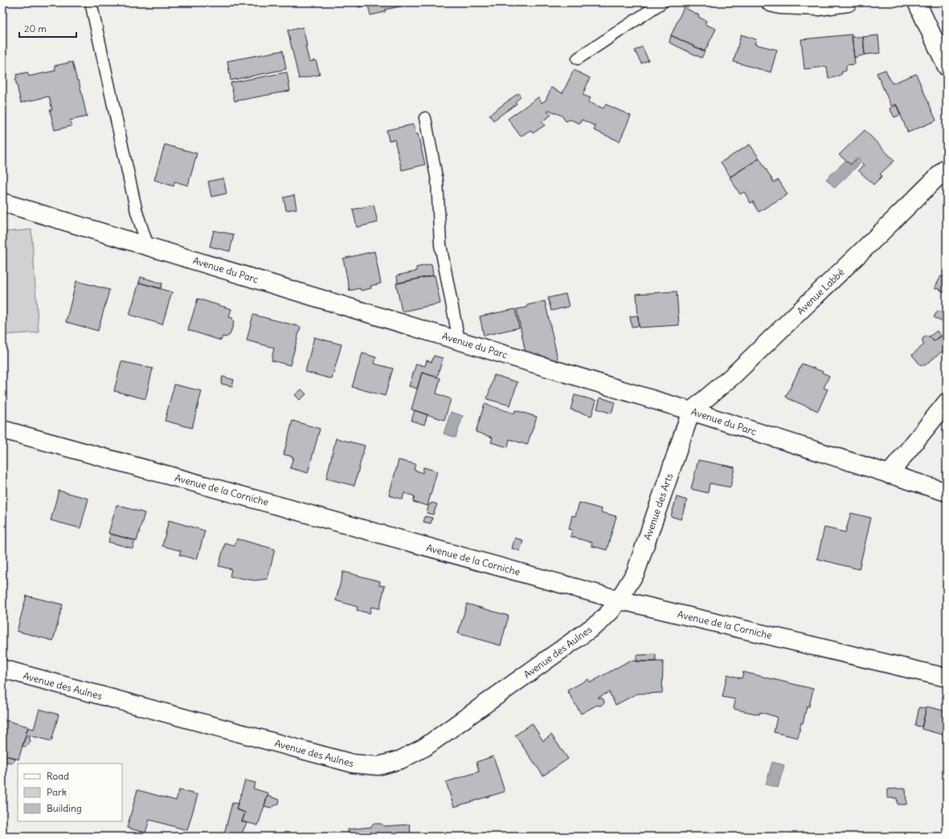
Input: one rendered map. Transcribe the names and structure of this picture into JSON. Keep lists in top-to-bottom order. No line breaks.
{"streets":{"street":["Avenue du Parc","Avenue Labbé","Avenue de la Corniche","Avenue des Arts","Avenue des Aulnes"]},"crossings":[["Avenue du Parc","Avenue Labbé"],["Avenue du Parc","Avenue des Arts"],["Avenue Labbé","Avenue des Arts"],["Avenue de la Corniche","Avenue des Arts"],["Avenue de la Corniche","Avenue des Aulnes"],["Avenue des Arts","Avenue des Aulnes"]],"legend":["Road","Park","Building"],"scale_bar":"20 m"}
